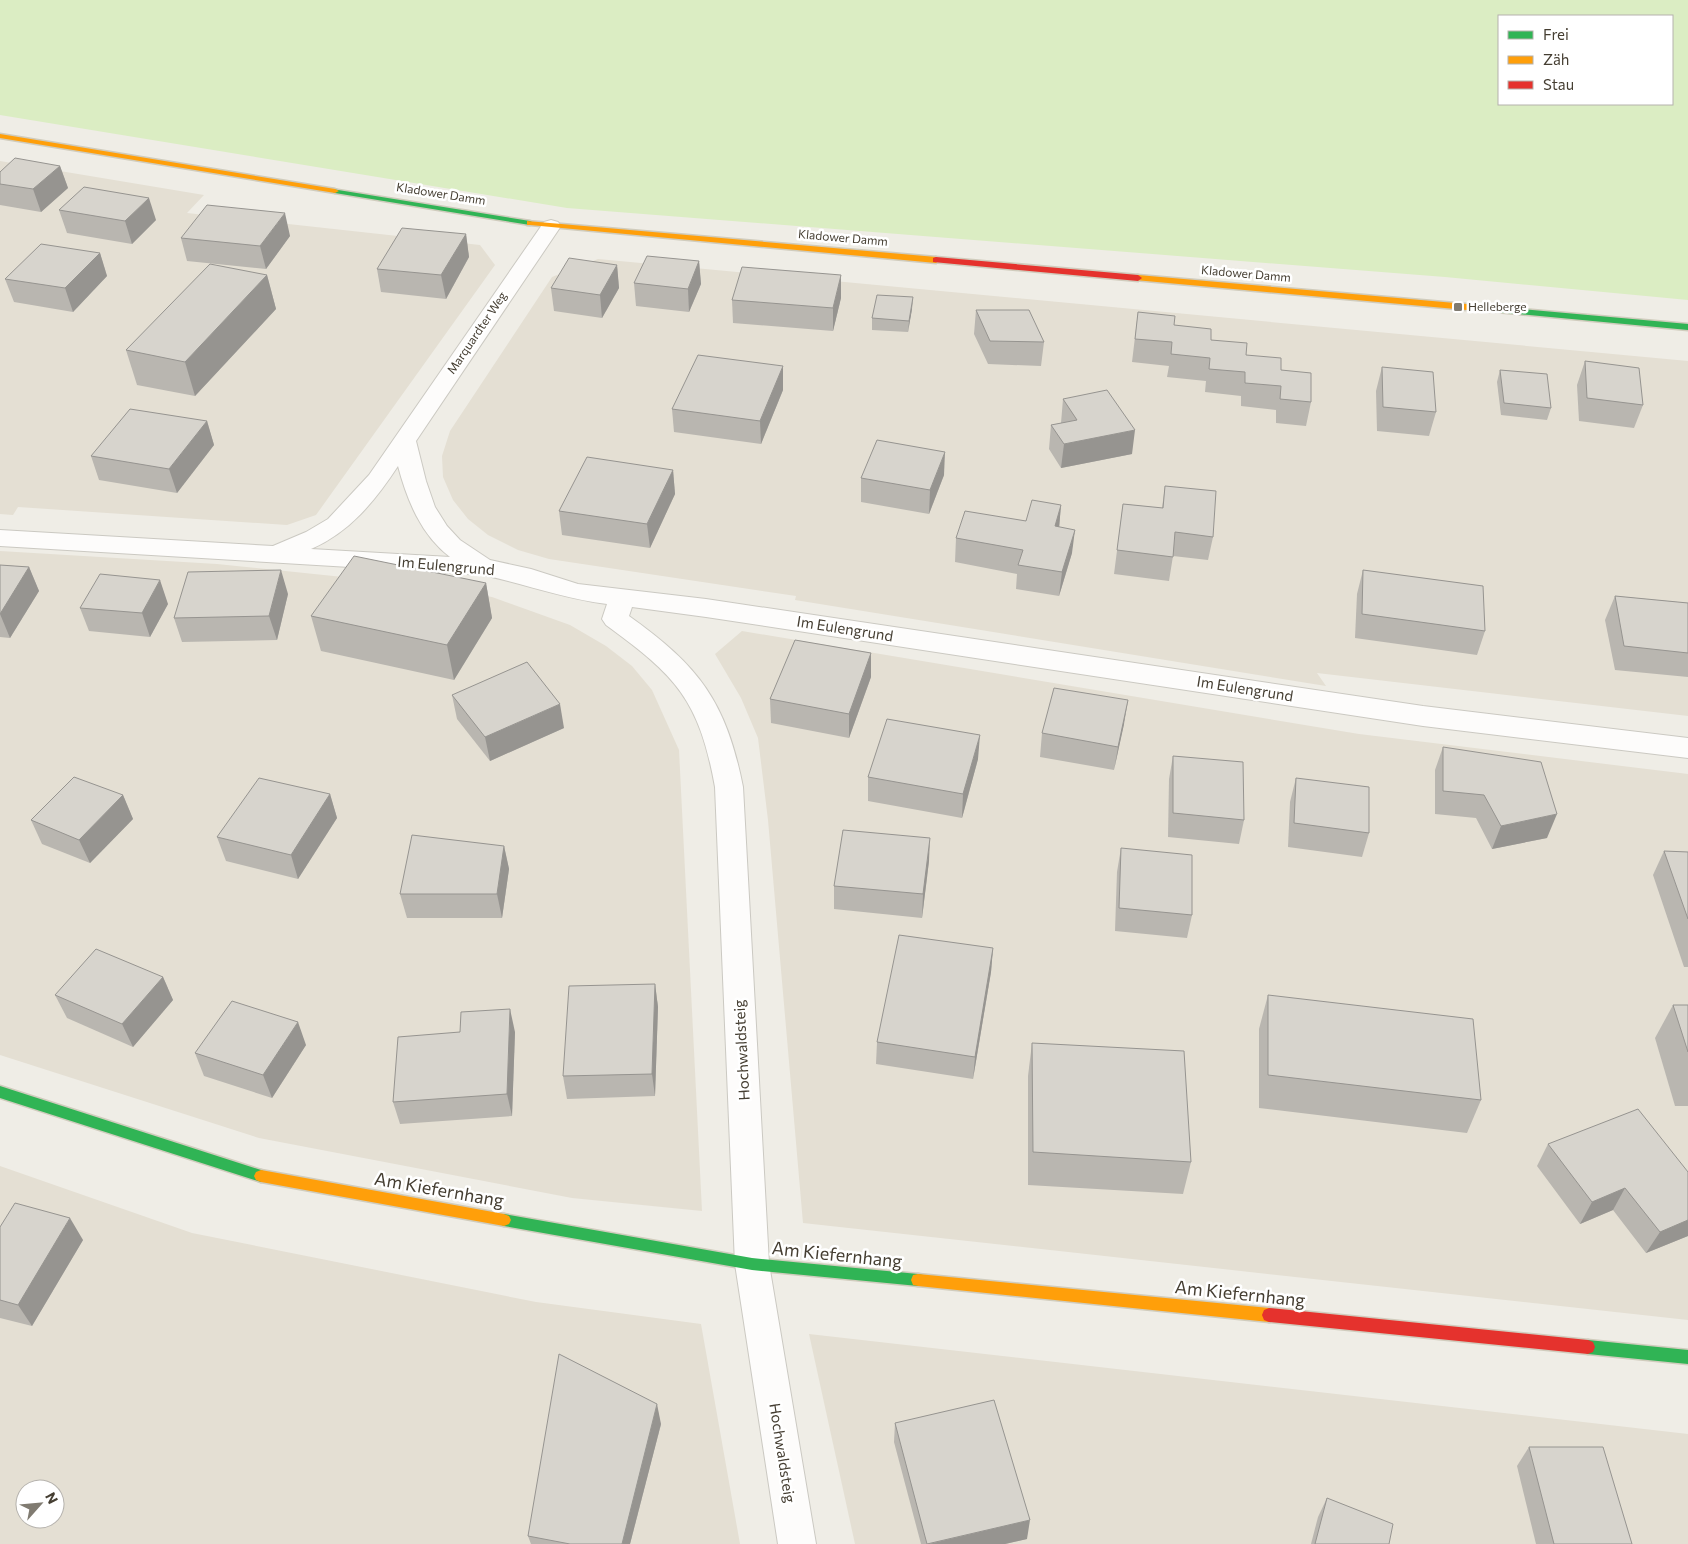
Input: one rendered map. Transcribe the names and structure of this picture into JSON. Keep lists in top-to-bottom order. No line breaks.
{"streets":{"main road":["Kladower Damm","Am Kiefernhang"],"street":["Marquardter Weg","Im Eulengrund","Hochwaldsteig"]},"crossings":[["Kladower Damm","Marquardter Weg"],["Marquardter Weg","Im Eulengrund"],["Im Eulengrund","Hochwaldsteig"],["Hochwaldsteig","Am Kiefernhang"]],"places":{"transit":["Helleberge"]},"legend":["Frei","Zäh","Stau"],"north":"top right"}
